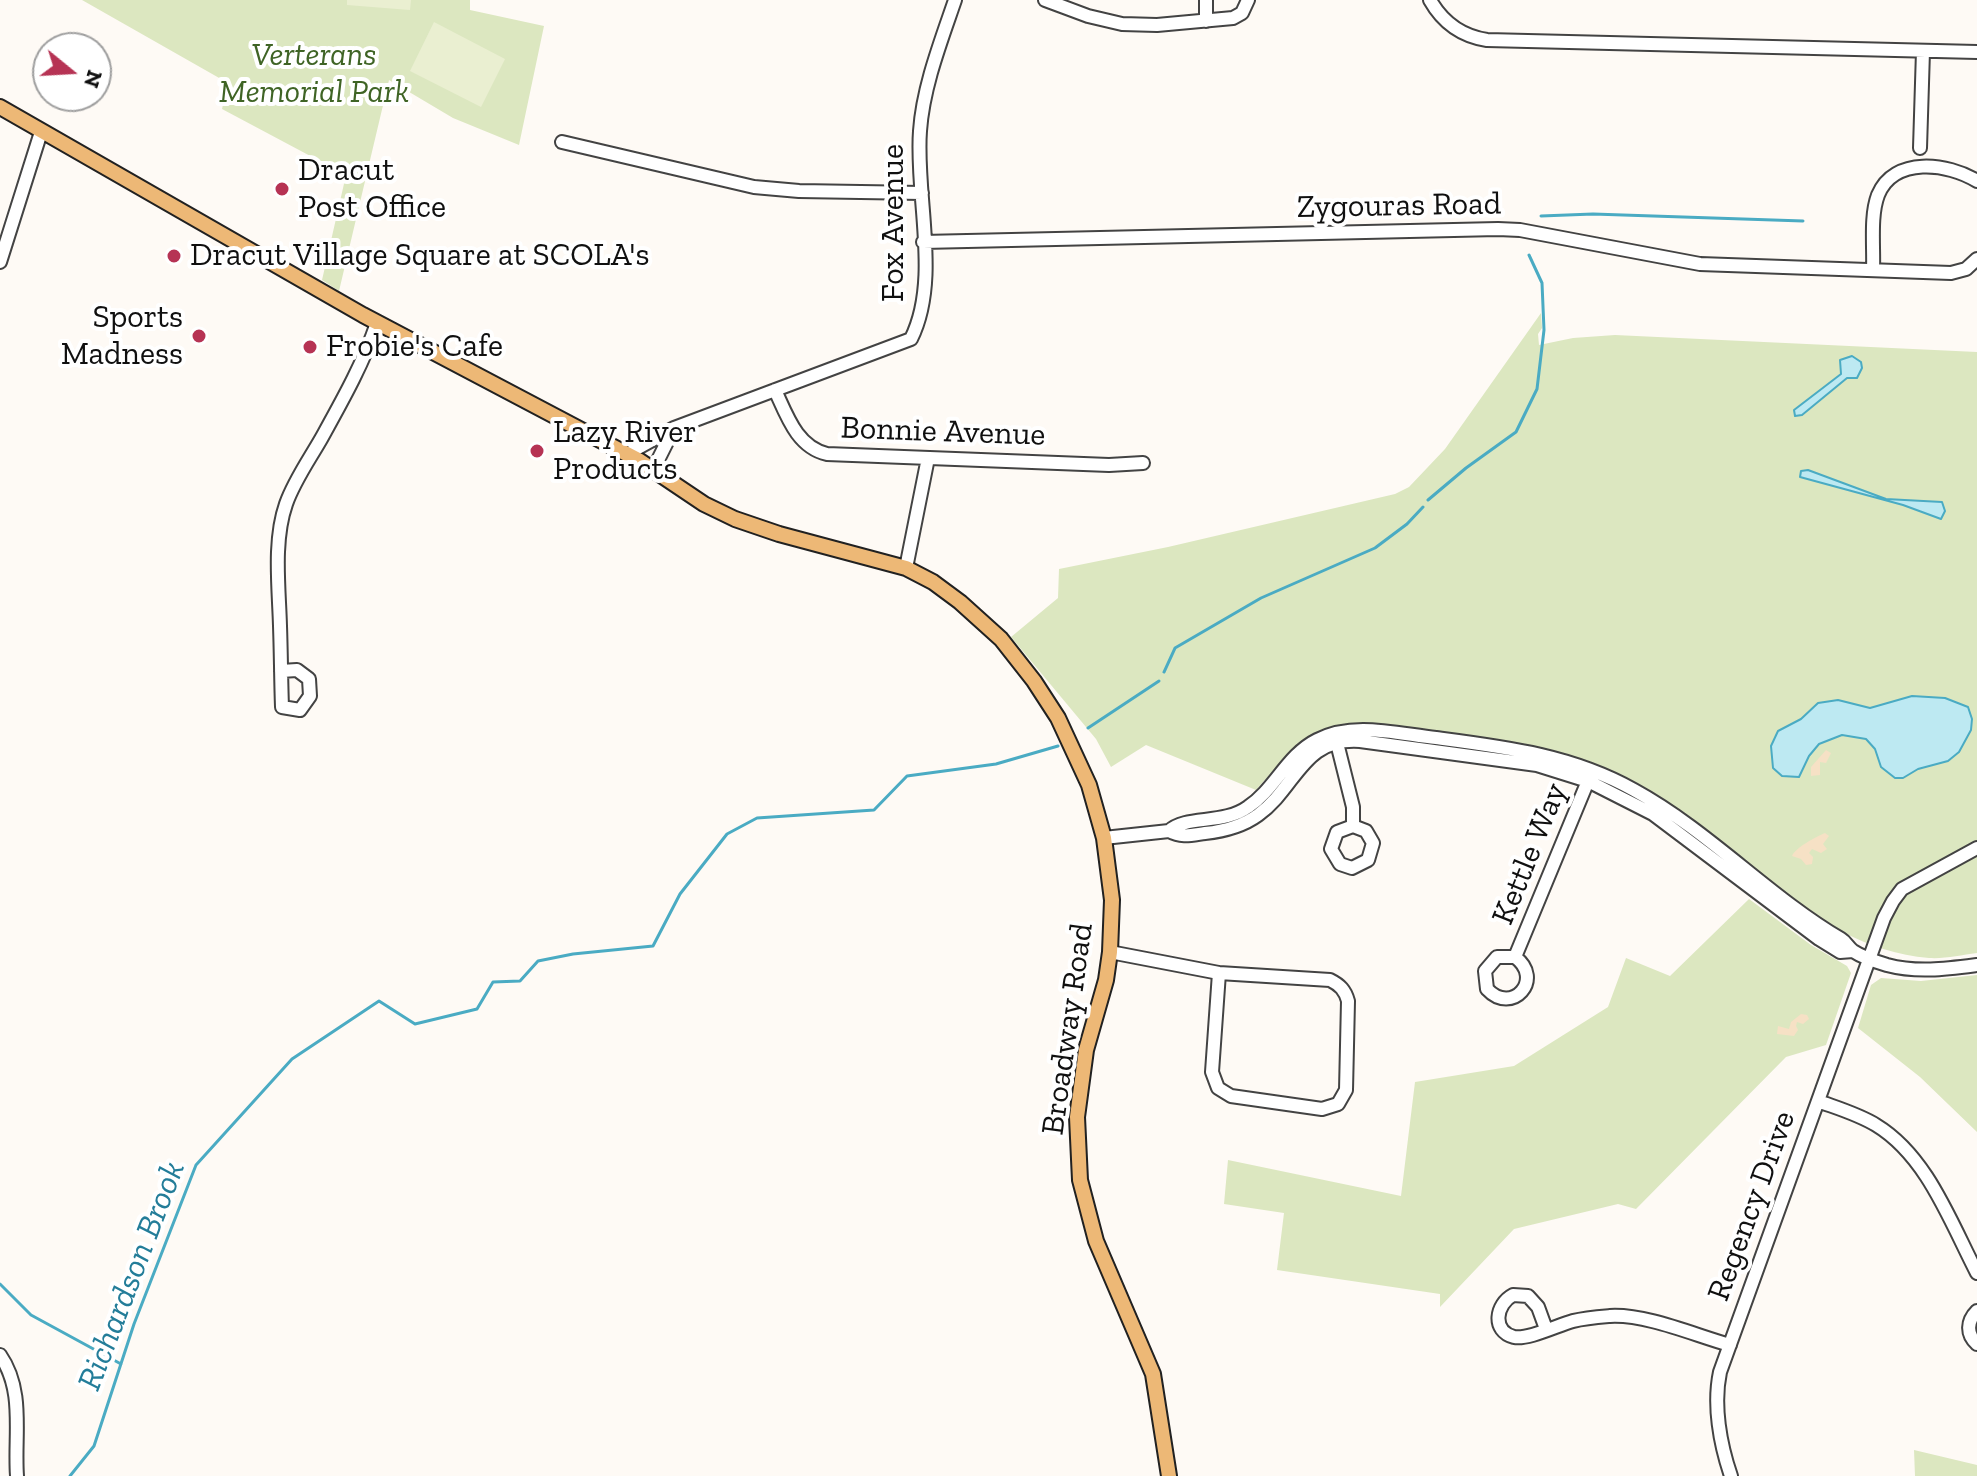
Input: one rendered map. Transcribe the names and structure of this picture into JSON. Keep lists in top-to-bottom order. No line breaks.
{"streets":{"main road":["Broadway Road"],"street":["Zygouras Road","Fox Avenue","Bonnie Avenue","Kettle Way","Regency Drive"]},"crossings":[["Zygouras Road","Fox Avenue"],["Fox Avenue","Bonnie Avenue"],["Fox Avenue","Broadway Road"]],"water":["Richardson Brook"],"parks":["Verterans Memorial Park"],"places":["Dracut Post Office","Dracut Village Square at SCOLA's","Sports Madness","Frobie's Cafe","Lazy River Products"],"north":"right"}
